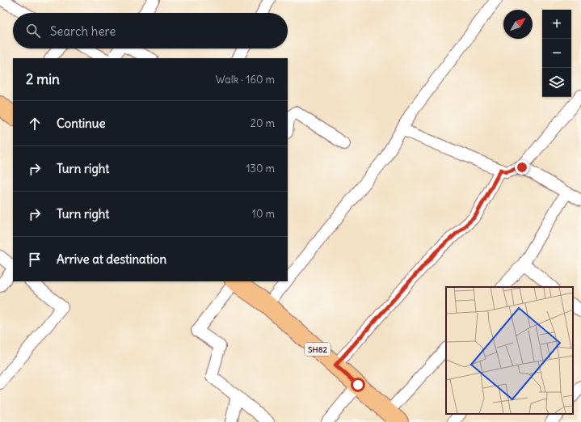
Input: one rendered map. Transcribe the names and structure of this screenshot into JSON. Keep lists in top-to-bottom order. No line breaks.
{"streets":{"main road":["SH82"]},"north":"top right","page":{"map_buttons":["+","−"],"search":"Search here","heading":["2 min","Walk · 160 m"],"list":[["Continue","20 m"],["Turn right","130 m"],["Turn right","10 m"],"Arrive at destination"]}}
